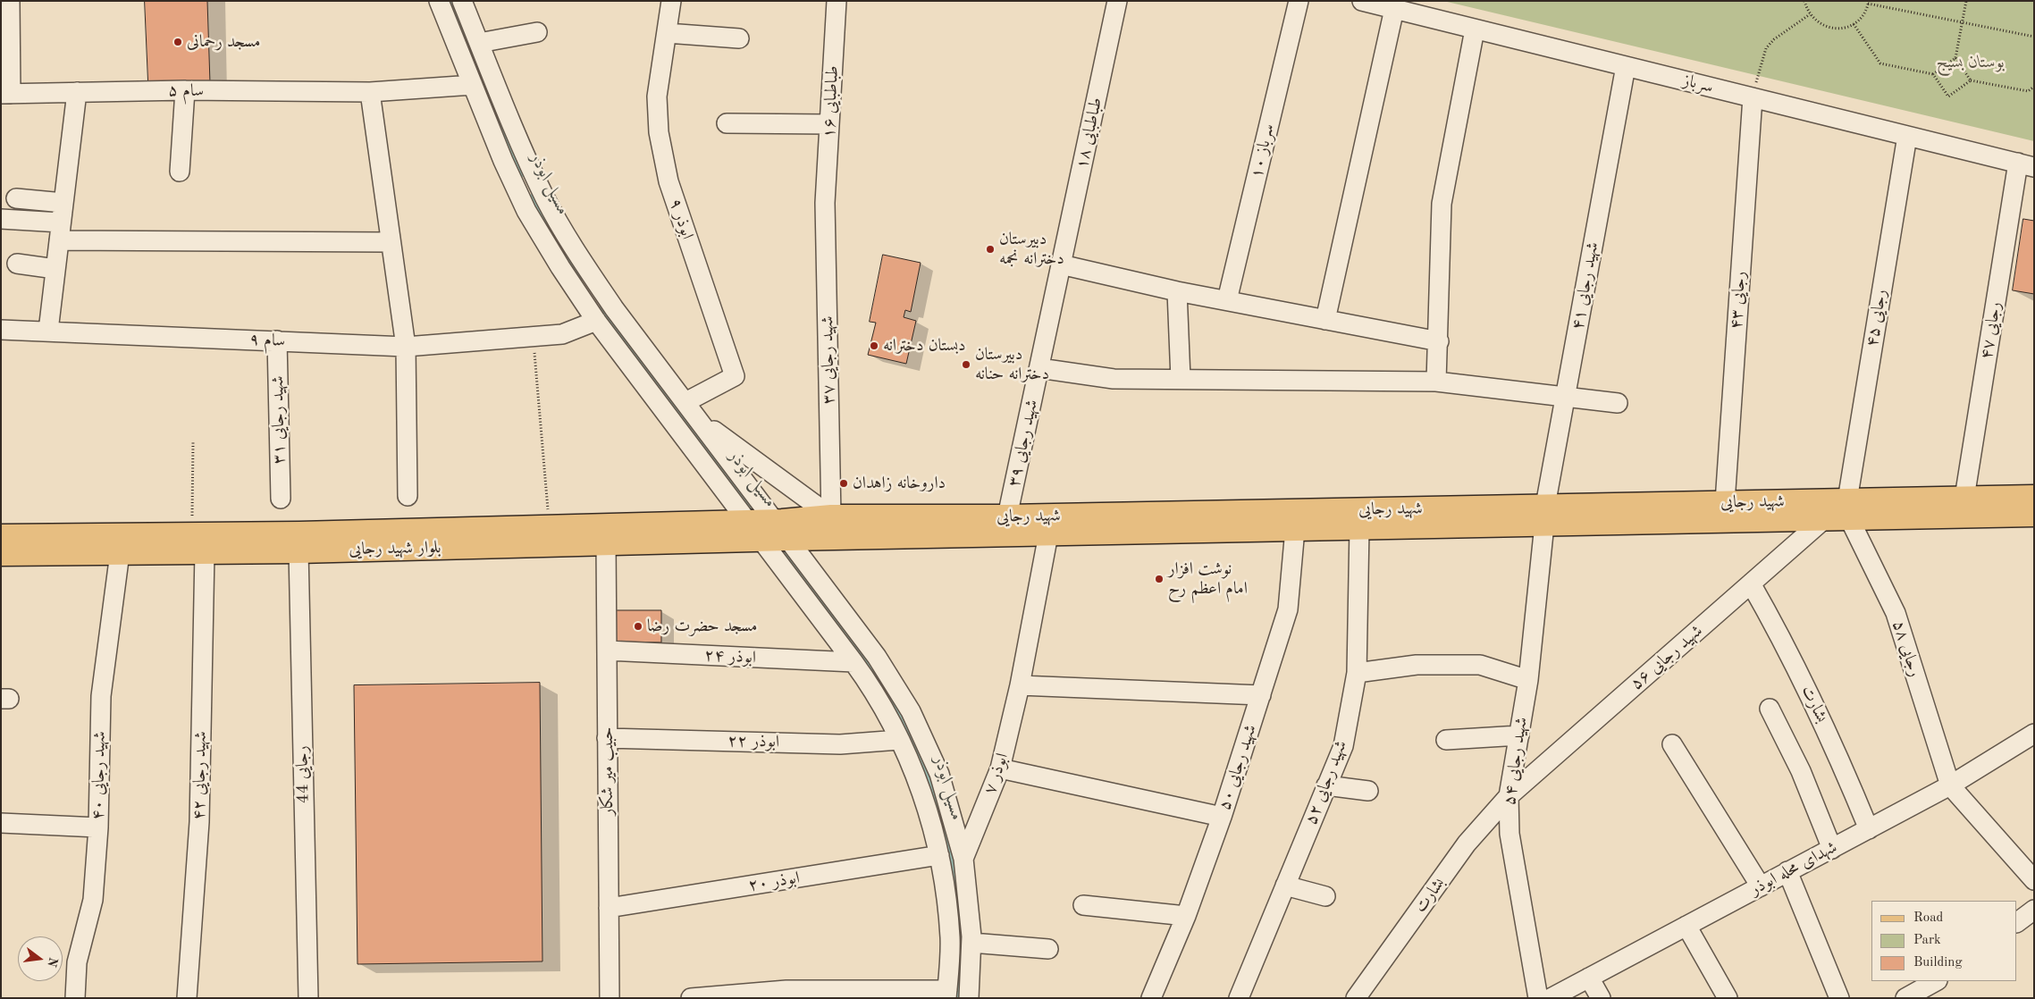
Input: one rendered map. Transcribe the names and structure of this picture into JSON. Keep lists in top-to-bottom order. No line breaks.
{"streets":{"main road":["شهید رجایی","بلوار شهید رجایی"],"street":["سرباز","سام ۵","طباطبایی ۱۶","طباطبایی ۱۸","سرباز ۱۰","ابوذر ۹","شهید رجایی ۴۱","رجایی ۴۳","رجایی ۴۵","رجایی ۴۷","سام ۹","شهید رجایی ۳۷","شهید رجایی ۳۱","شهید رجایی ۳۹","رجایی ۵۸","ابوذر ۲۴","شهید رجایی ۵۶","بشارت","ابوذر ۲۲","شهید رجایی ۵۴","شهید رجایی ۵۰","حبیب میر شکار","ابوذر ۷","رجایی 44","شهید رجایی ۴۰","شهید رجایی ۴۲","شهید رجایی ۵۲","شهدای محله ابوذر","ابوذر ۲۰"]},"crossings":[["سرباز","شهید رجایی ۴۱"],["سرباز","رجایی ۴۳"],["سرباز","رجایی ۴۵"],["سرباز","رجایی ۴۷"],["طباطبایی ۱۶","شهید رجایی ۳۷"],["طباطبایی ۱۸","شهید رجایی ۳۹"],["شهید رجایی ۴۱","شهید رجایی"],["شهید رجایی ۴۱","شهید رجایی ۵۴"],["رجایی ۴۳","شهید رجایی"],["رجایی ۴۵","شهید رجایی"],["رجایی ۴۵","رجایی ۵۸"],["رجایی ۴۷","شهید رجایی"],["سام ۹","شهید رجایی ۳۱"],["شهید رجایی ۳۷","شهید رجایی"],["شهید رجایی ۳۹","شهید رجایی"],["شهید رجایی","بلوار شهید رجایی"],["شهید رجایی","رجایی ۵۸"],["شهید رجایی","شهید رجایی ۵۶"],["شهید رجایی","شهید رجایی ۵۴"],["شهید رجایی","شهید رجایی ۵۰"],["شهید رجایی","ابوذر ۷"],["شهید رجایی","شهید رجایی ۵۲"],["بلوار شهید رجایی","حبیب میر شکار"],["بلوار شهید رجایی","رجایی 44"],["بلوار شهید رجایی","شهید رجایی ۴۰"],["بلوار شهید رجایی","شهید رجایی ۴۲"],["رجایی ۵۸","شهدای محله ابوذر"],["ابوذر ۲۴","حبیب میر شکار"],["شهید رجایی ۵۶","بشارت"],["شهید رجایی ۵۶","شهید رجایی ۵۴"],["بشارت","شهید رجایی ۵۴"],["بشارت","شهدای محله ابوذر"],["ابوذر ۲۲","حبیب میر شکار"],["حبیب میر شکار","ابوذر ۲۰"]],"water":["مسیل ابوذر"],"parks":["بوستان بسیج"],"places":["مسجد رحمانی","دبیرستان دخترانه نجمه","دبستان دخترانه","دبیرستان دخترانه حنانه","داروخانه زاهدان","نوشت افزار امام اعظم رح","مسجد حضرت رضا"],"legend":["Road","Park","Building"],"north":"right"}
